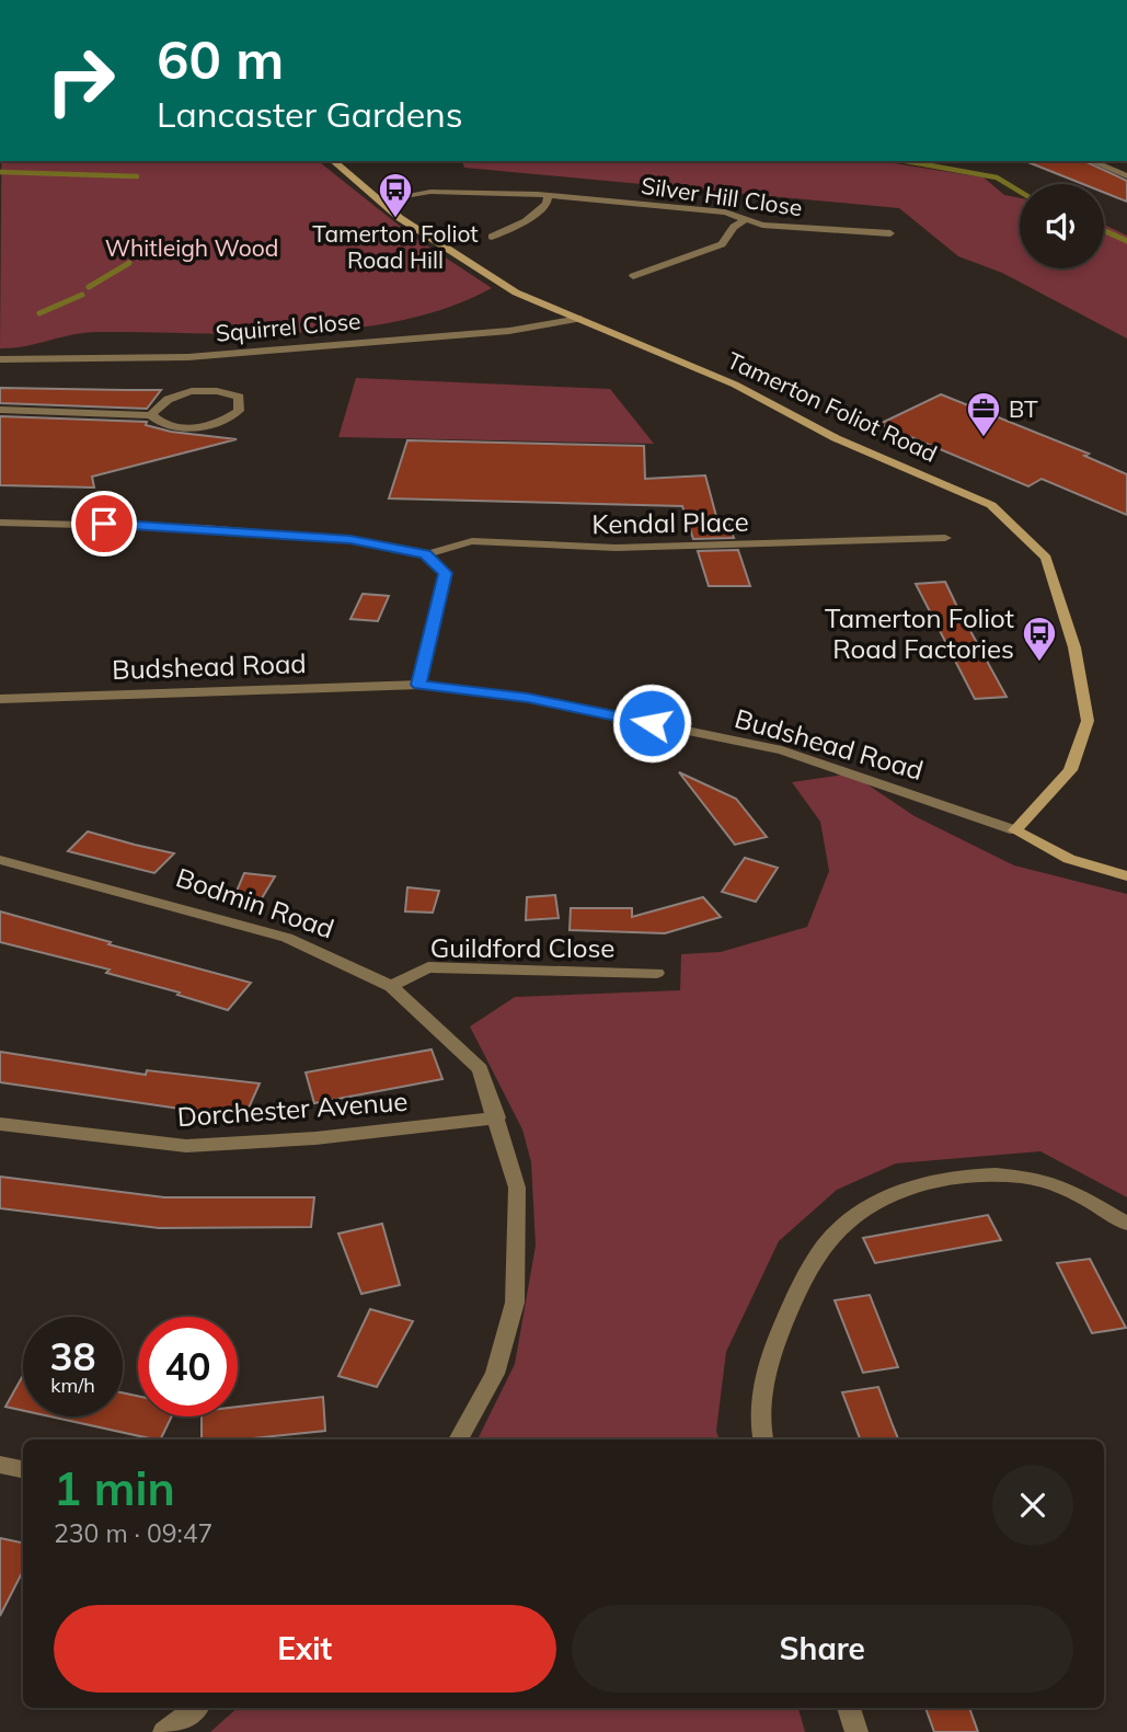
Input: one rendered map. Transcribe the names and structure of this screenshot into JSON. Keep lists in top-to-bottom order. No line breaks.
{"streets":{"main road":["Tamerton Foliot Road","Budshead Road"],"street":["Silver Hill Close","Squirrel Close","Kendal Place","Bodmin Road","Guildford Close","Dorchester Avenue"]},"crossings":[["Silver Hill Close","Tamerton Foliot Road"],["Squirrel Close","Tamerton Foliot Road"],["Tamerton Foliot Road","Budshead Road"],["Bodmin Road","Guildford Close"],["Bodmin Road","Dorchester Avenue"]],"parks":["Whitleigh Wood"],"places":{"bus stop":["Tamerton Foliot Road Hill","Tamerton Foliot Road Factories"],"office":["BT"]},"page":{"turn":["60 m","Lancaster Gardens"],"speed":"38 km/h","limit":"40","heading":["1 min","230 m · 09:47"],"buttons":["Exit","Share"]}}
